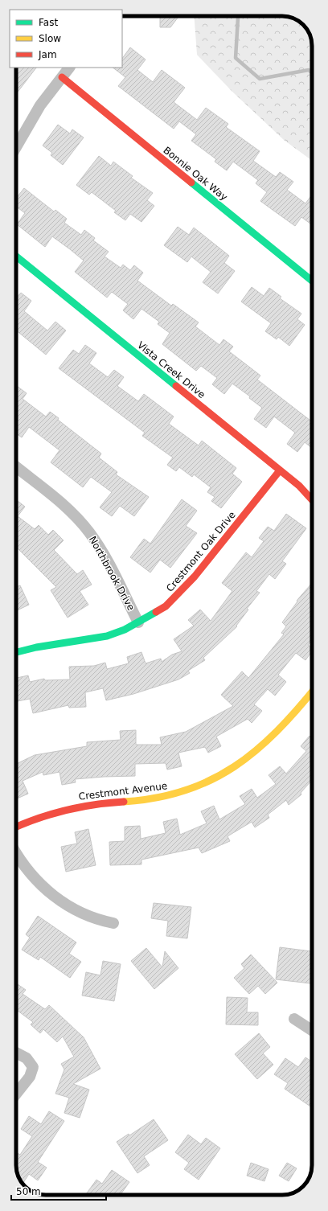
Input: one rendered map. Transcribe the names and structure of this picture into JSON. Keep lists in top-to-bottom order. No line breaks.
{"streets":{"street":["Bonnie Oak Way","Vista Creek Drive","Crestmont Oak Drive","Northbrook Drive","Crestmont Avenue"]},"crossings":[["Vista Creek Drive","Crestmont Oak Drive"],["Crestmont Oak Drive","Northbrook Drive"]],"legend":["Fast","Slow","Jam"],"scale_bar":"50 m"}
